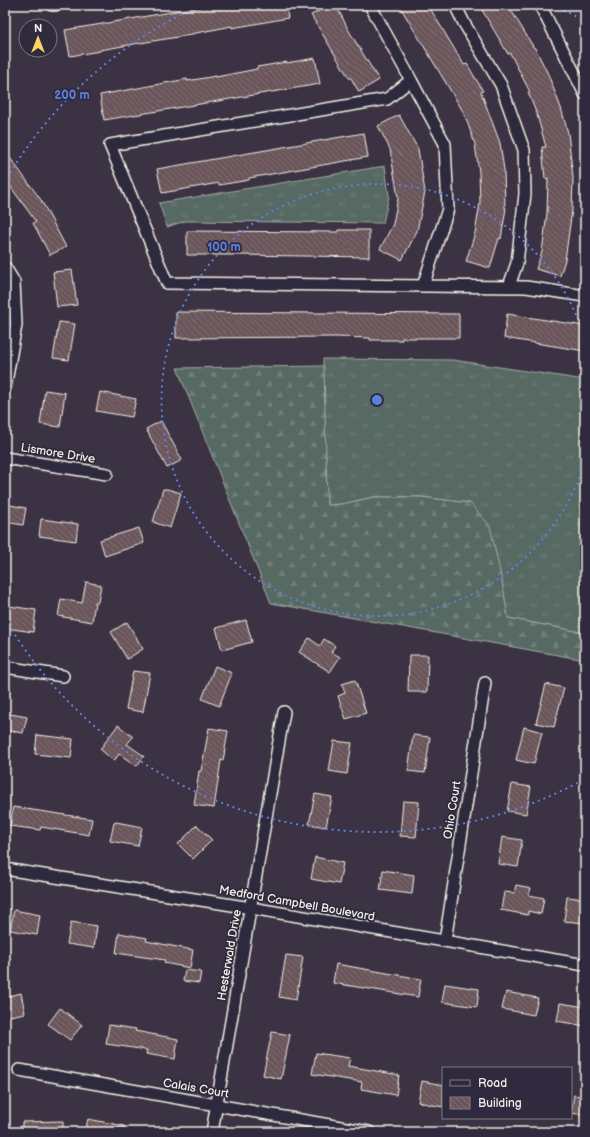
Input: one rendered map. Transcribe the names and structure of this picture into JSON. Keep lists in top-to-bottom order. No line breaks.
{"streets":{"street":["Lismore Drive","Ohio Court","Medford Campbell Boulevard","Hesterwald Drive","Calais Court"]},"crossings":[["Ohio Court","Medford Campbell Boulevard"],["Medford Campbell Boulevard","Hesterwald Drive"],["Hesterwald Drive","Calais Court"]],"legend":["Road","Building"],"north":"top","rings":["200 m","100 m"]}
